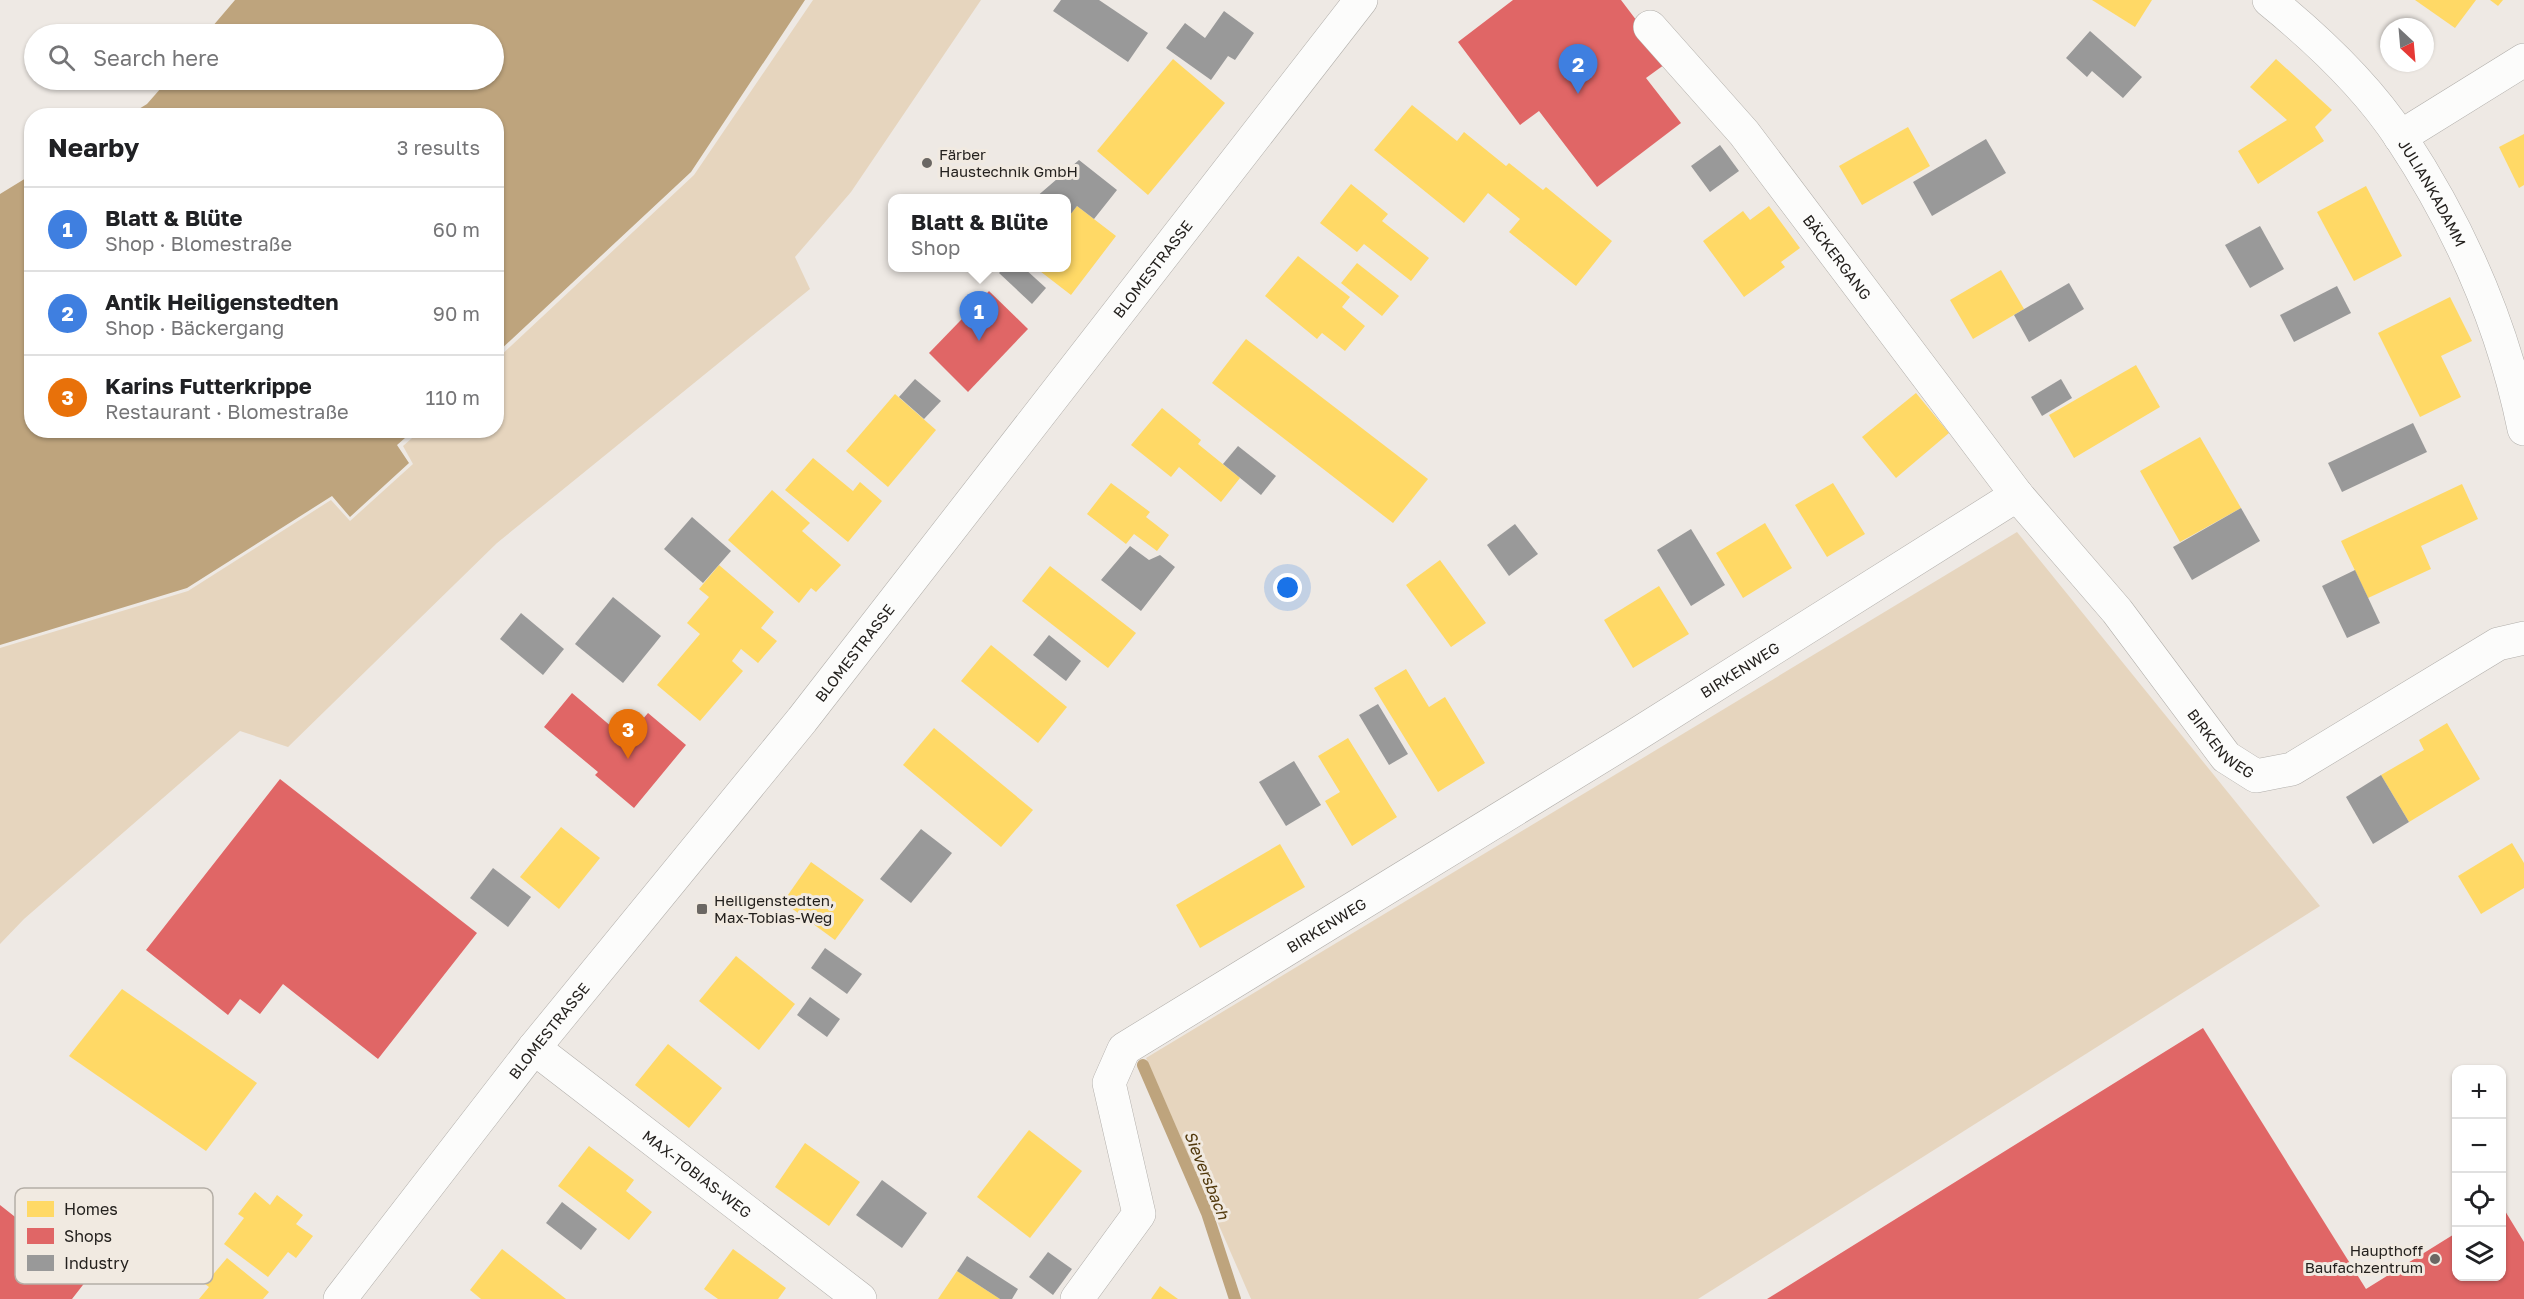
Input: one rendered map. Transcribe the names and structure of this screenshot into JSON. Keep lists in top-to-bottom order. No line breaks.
{"streets":{"street":["JULIANKADAMM","BÄCKERGANG","BLOMESTRASSE","BIRKENWEG","MAX-TOBIAS-WEG"]},"crossings":[["BÄCKERGANG","BIRKENWEG"],["BLOMESTRASSE","MAX-TOBIAS-WEG"]],"water":["Sieversbach"],"places":{"other":["Färber Haustechnik GmbH","Haupthoff Baufachzentrum"],"transit":["Heiligenstedten, Max-Tobias-Weg"]},"legend":["Homes","Shops","Industry"],"north":"bottom right","page":{"search":"Search here","pins":["2","1","3"],"heading":["Nearby","3 results"],"list":[{"mark":"1","name":"Blatt & Blüte","note":"Shop · Blomestraße","value":"60 m"},{"mark":"2","name":"Antik Heiligenstedten","note":"Shop · Bäckergang","value":"90 m"},{"mark":"3","name":"Karins Futterkrippe","note":"Restaurant · Blomestraße","value":"110 m"}],"popup":["Blatt & Blüte","Shop"],"map_buttons":["+","−"]}}
